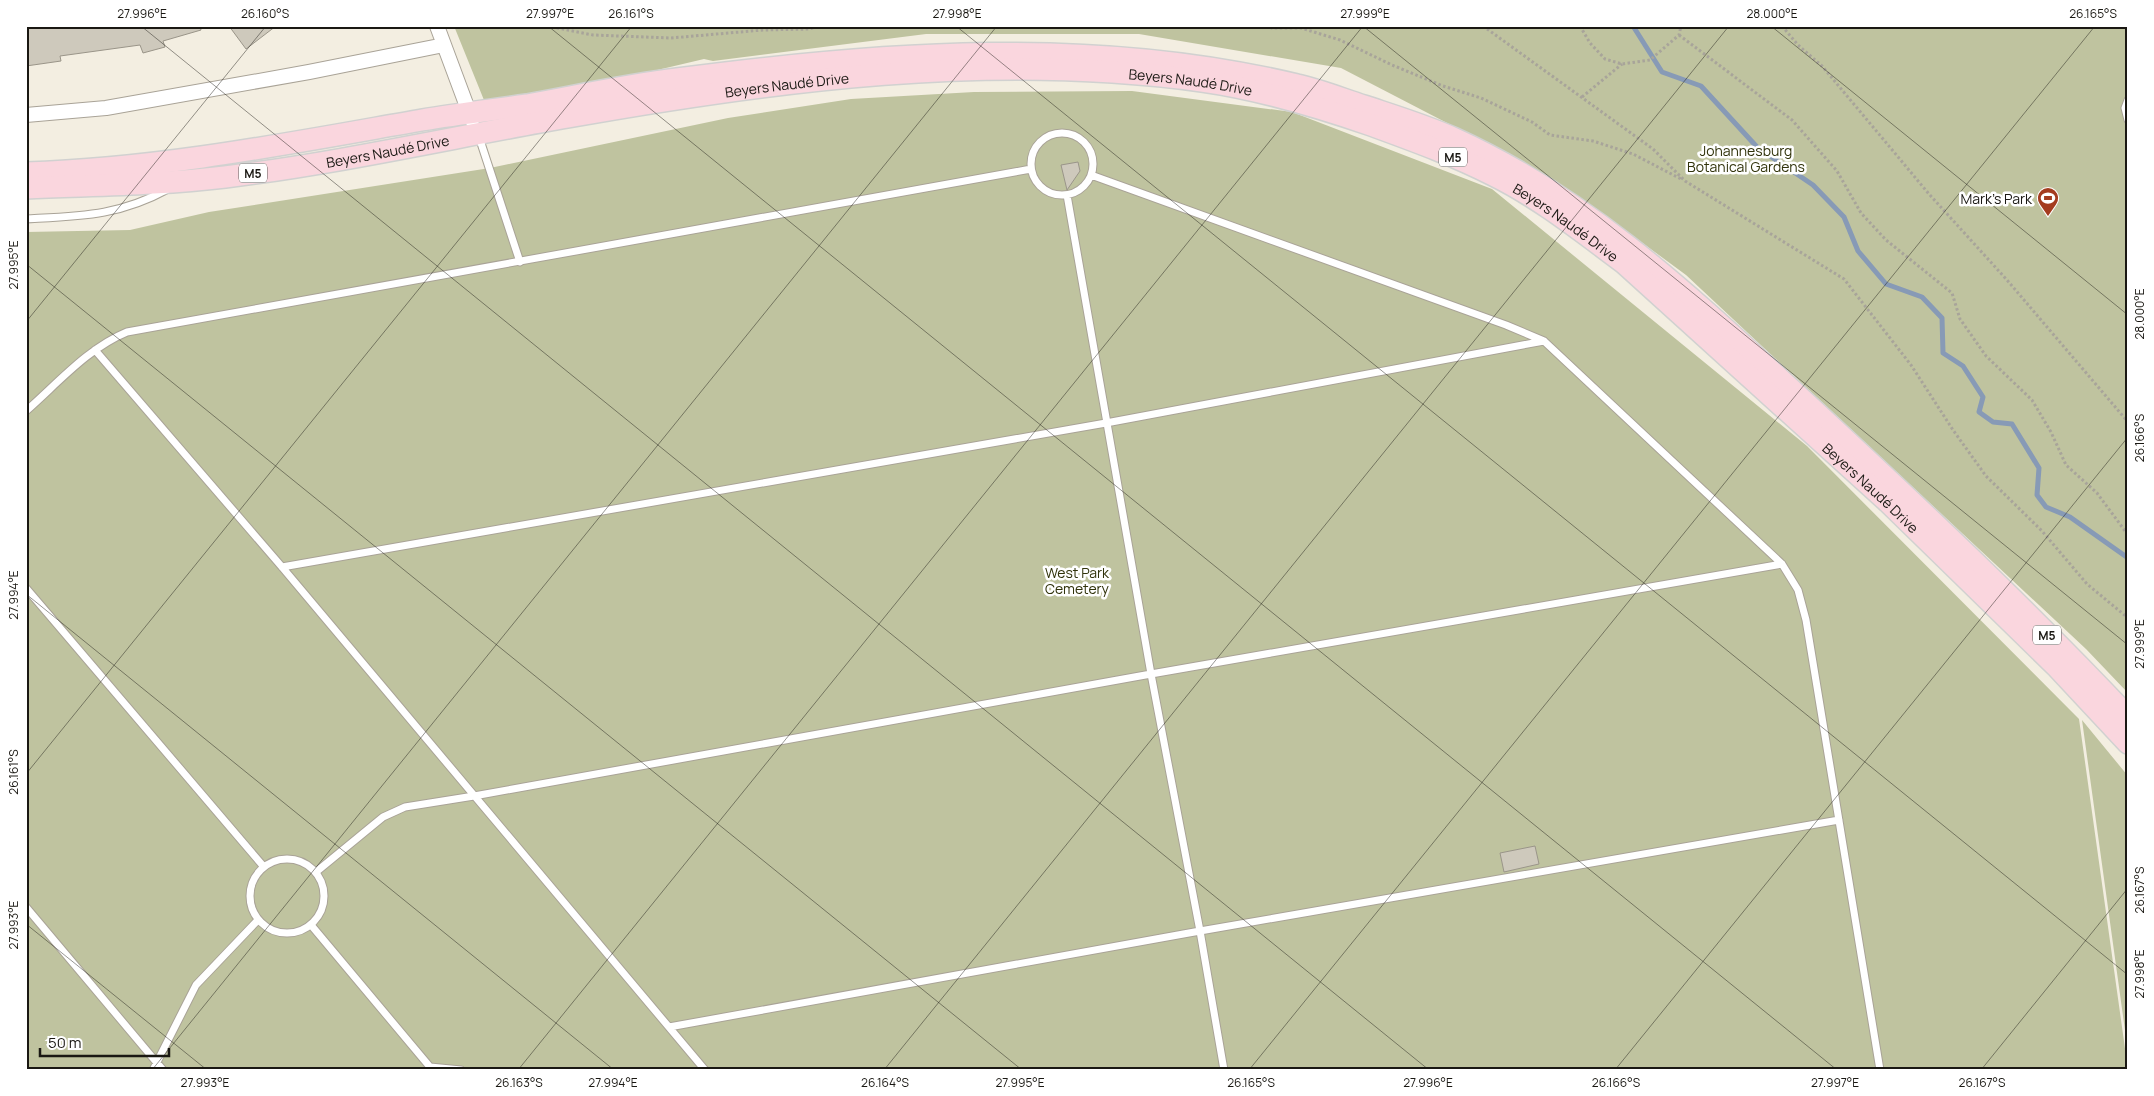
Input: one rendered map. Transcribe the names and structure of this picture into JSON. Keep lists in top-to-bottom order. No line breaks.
{"streets":{"main road":["Beyers Naudé Drive","M5"]},"parks":["Johannesburg Botanical Gardens","West Park Cemetery"],"places":{"sports":["Mark's Park"]},"scale_bar":"50 m","coordinates":["27.996°E","26.160°S","27.997°E","26.161°S","27.998°E","27.999°E","28.000°E","26.165°S","27.995°E","26.166°S","27.994°E","26.167°S","27.993°E","26.163°S","26.164°S"]}
